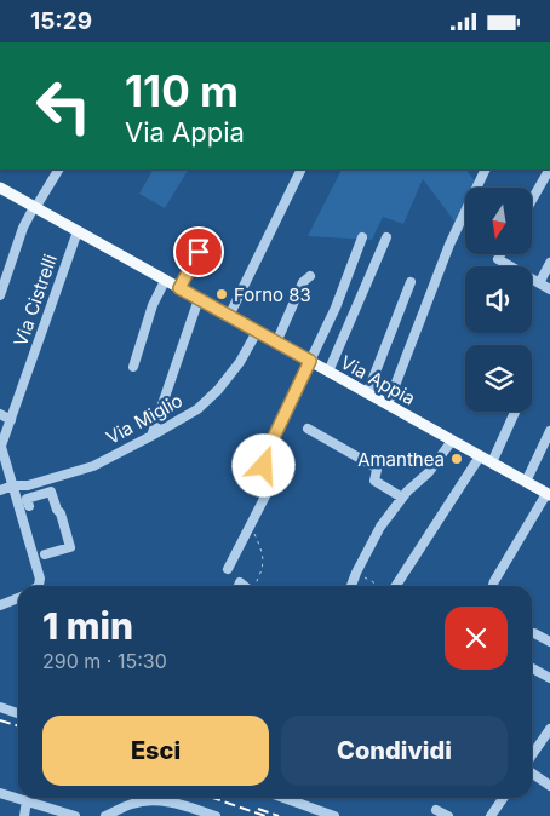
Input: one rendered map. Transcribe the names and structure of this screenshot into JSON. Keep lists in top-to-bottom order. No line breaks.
{"streets":{"main road":["Via Appia"],"street":["Via Cistrelli","Via Miglio"]},"crossings":[["Via Cistrelli","Via Appia"],["Via Appia","Via Miglio"]],"places":["Forno 83","Amanthea"],"north":"bottom","page":{"status":"15:29","turn":["110 m","Via Appia"],"heading":["1 min","290 m · 15:30"],"buttons":["Esci","Condividi"]}}
